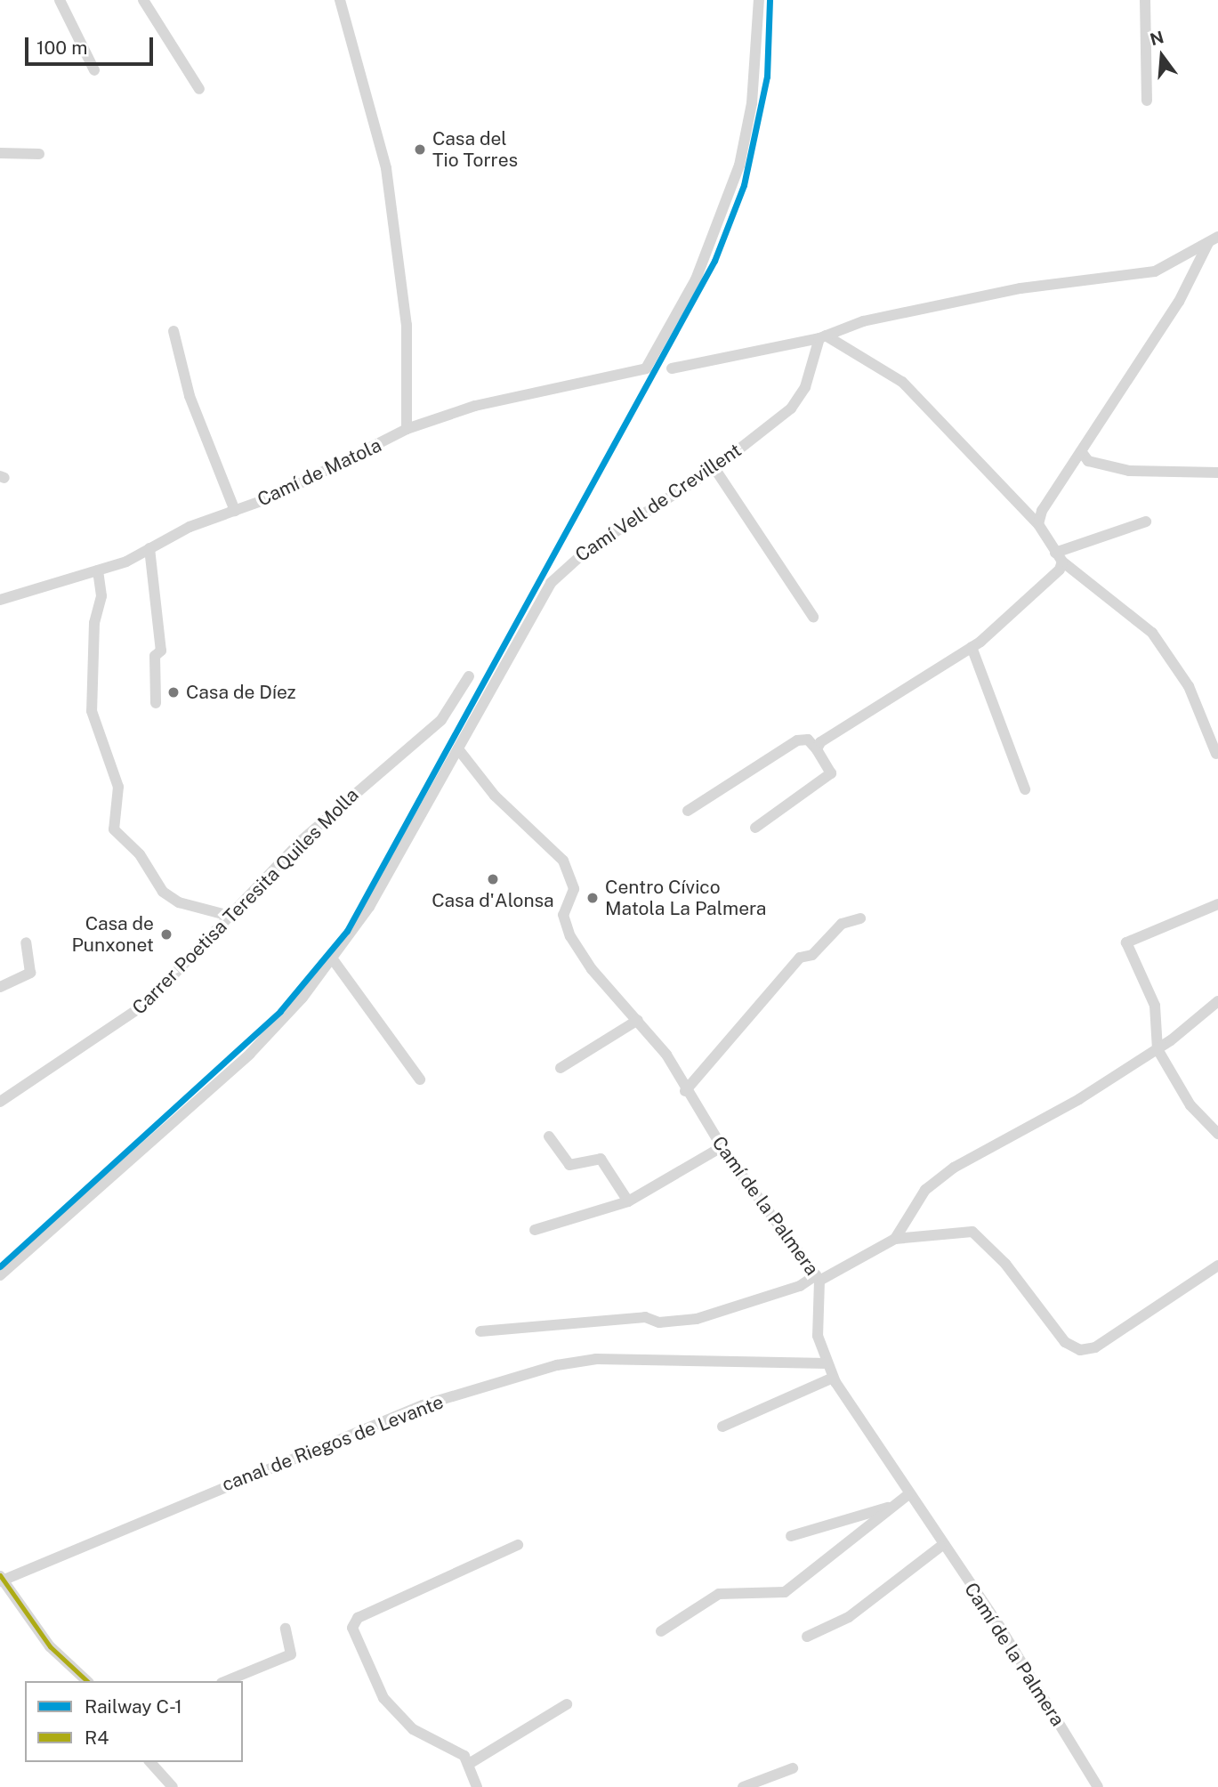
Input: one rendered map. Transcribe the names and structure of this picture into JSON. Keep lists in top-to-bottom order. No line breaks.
{"streets":{"street":["Camí de Matola","Camí Vell de Crevillent","Carrer Poetisa Teresita Quiles Molla","Camí de la Palmera","canal de Riegos de Levante"]},"crossings":[["Camí Vell de Crevillent","Camí de la Palmera"],["Camí de la Palmera","canal de Riegos de Levante"]],"places":["Casa del Tio Torres","Casa de Díez","Casa d'Alonsa","Centro Cívico Matola La Palmera","Casa de Punxonet"],"lines":["rail line C-1","transit line R4"],"legend":["Railway C-1","R4"],"scale_bar":"100 m","north":"top"}
